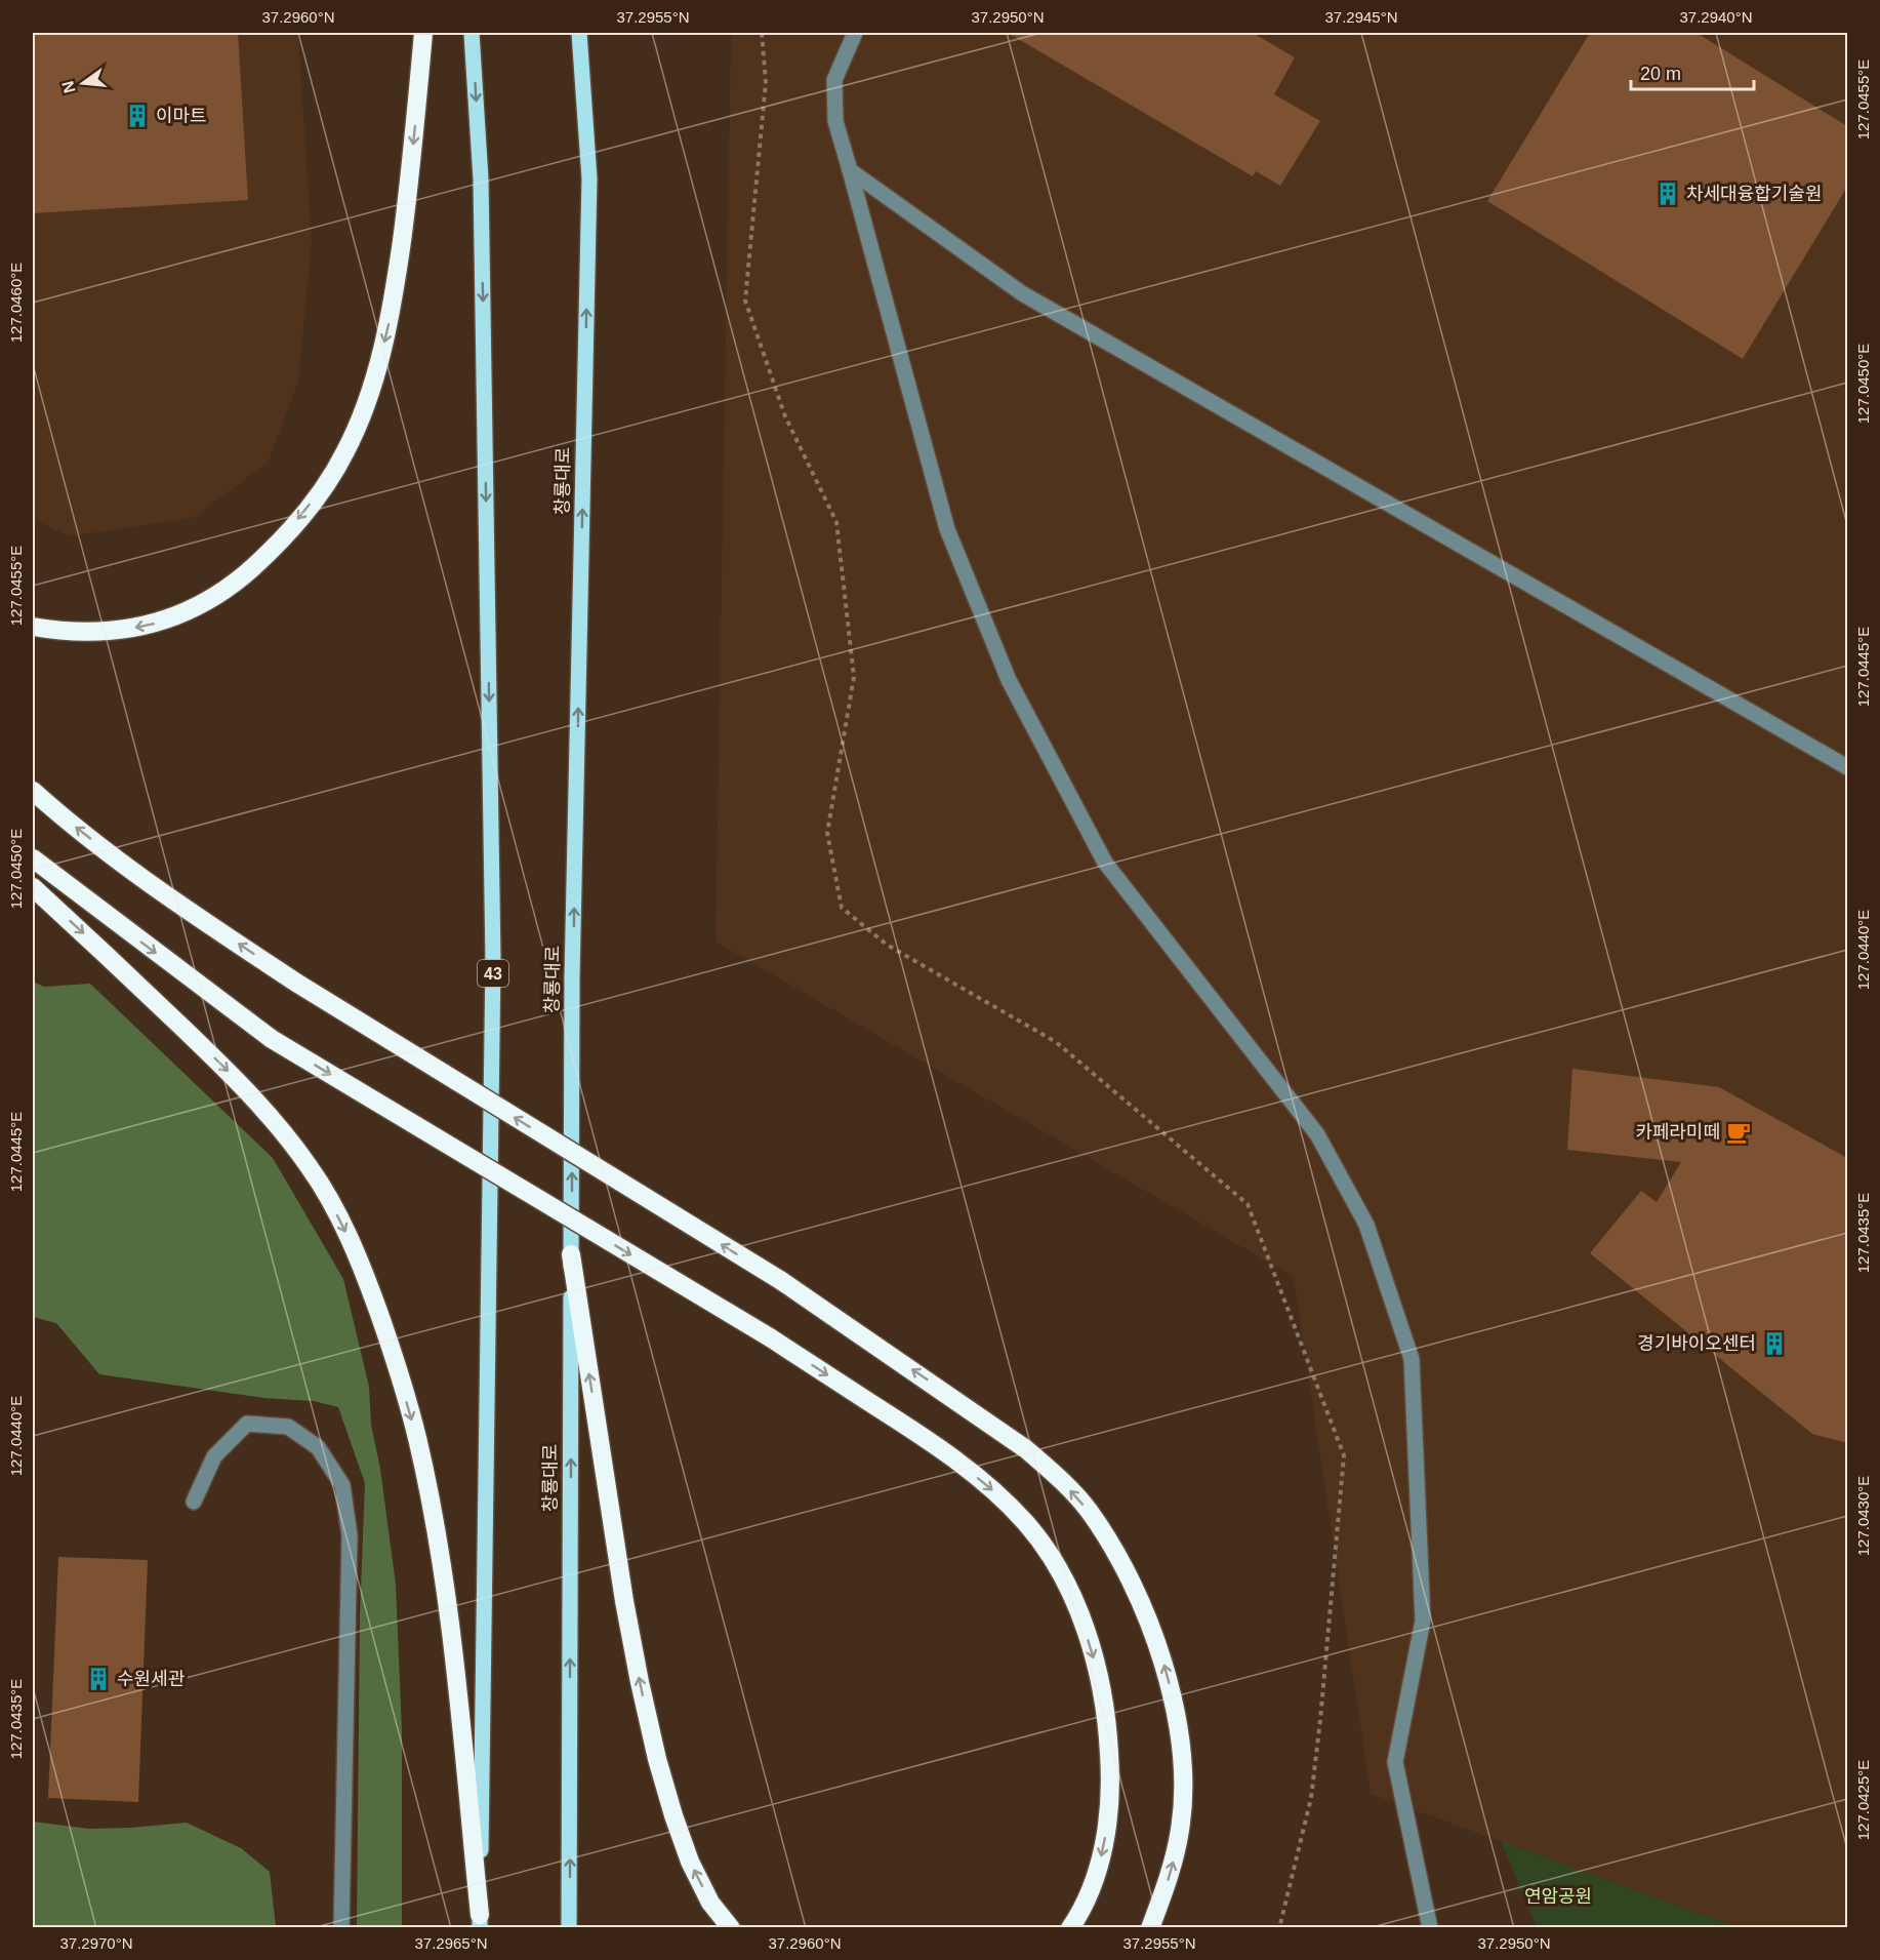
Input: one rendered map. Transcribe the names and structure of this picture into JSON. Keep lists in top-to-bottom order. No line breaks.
{"streets":{"main road":["창룡대로","43"]},"parks":["연암공원"],"places":{"building":["이마트","차세대융합기술원","경기바이오센터","수원세관"],"cafe":["카페라미떼"]},"scale_bar":"20 m","north":"left","coordinates":["37.2960°N","37.2955°N","37.2950°N","37.2945°N","37.2940°N","127.0455°E","127.0460°E","127.0450°E","127.0445°E","127.0440°E","127.0435°E","127.0430°E","127.0425°E","37.2970°N","37.2965°N"]}
